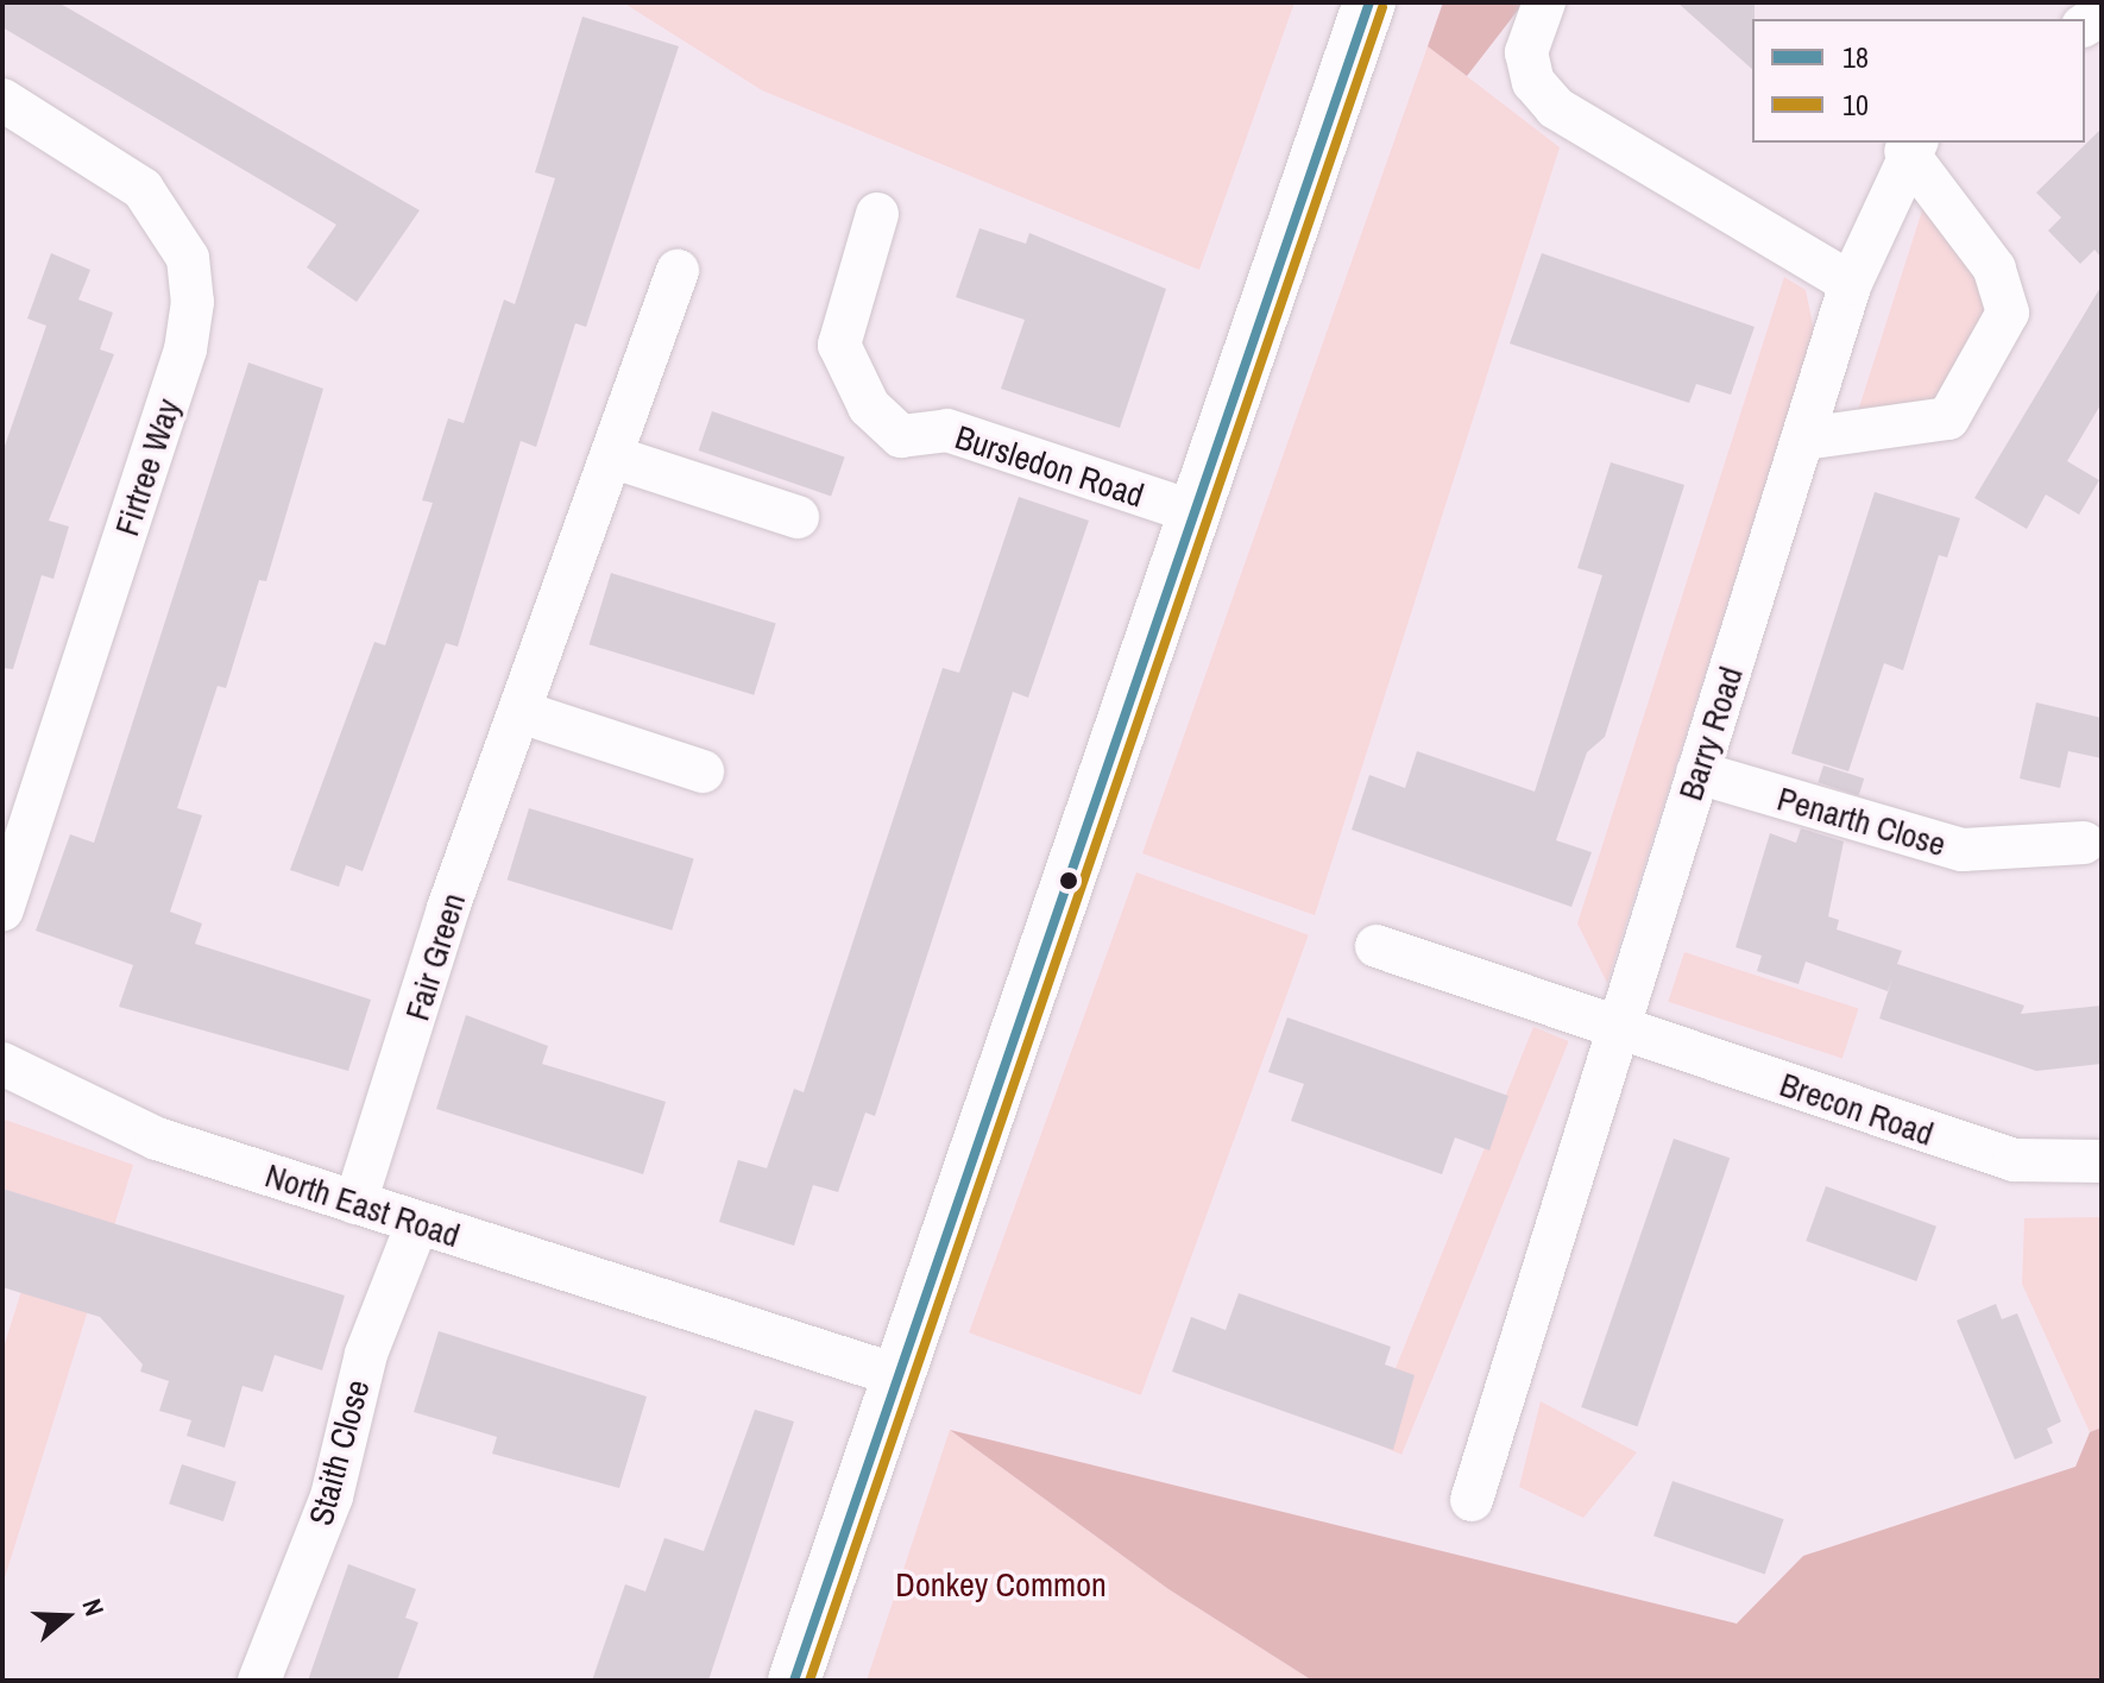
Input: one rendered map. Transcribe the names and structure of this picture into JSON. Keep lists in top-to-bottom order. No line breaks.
{"streets":{"street":["Bursledon Road","Firtree Way","Barry Road","Penarth Close","Fair Green","Brecon Road","North East Road","Staith Close"]},"crossings":[["Barry Road","Penarth Close"],["Barry Road","Brecon Road"],["Fair Green","North East Road"],["North East Road","Staith Close"]],"parks":["Donkey Common"],"lines":["transit line 18","transit line 10"],"legend":["18","10"],"north":"right"}
